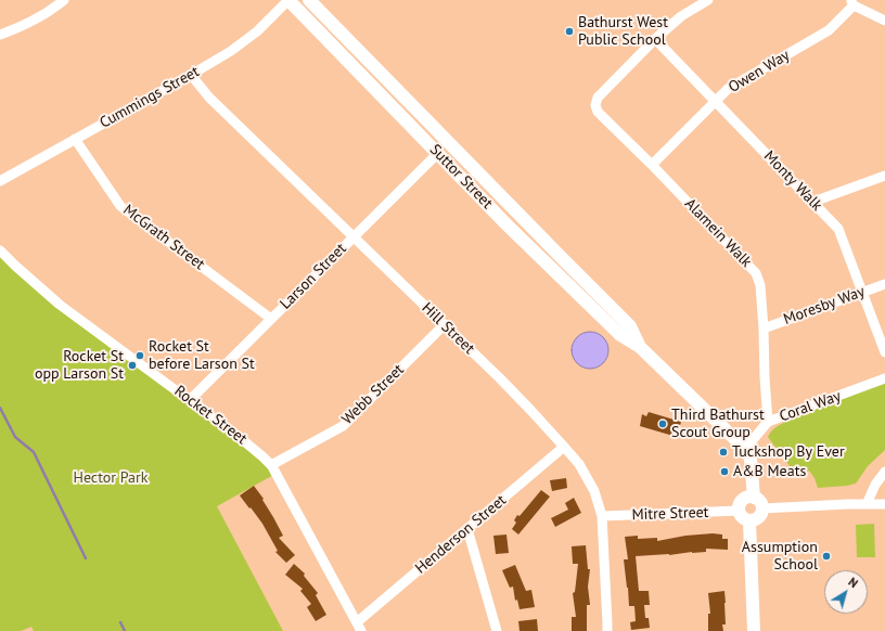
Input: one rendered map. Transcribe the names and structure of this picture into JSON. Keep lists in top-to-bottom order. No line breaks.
{"streets":{"main road":["Suttor Street"],"street":["Owen Way","Cummings Street","Monty Walk","Alamein Walk","McGrath Street","Larson Street","Moresby Way","Hill Street","Webb Street","Coral Way","Rocket Street","Mitre Street","Henderson Street"]},"crossings":[["Owen Way","Monty Walk"],["Owen Way","Alamein Walk"],["Cummings Street","Suttor Street"],["Cummings Street","McGrath Street"],["Cummings Street","Hill Street"],["Suttor Street","Larson Street"],["Suttor Street","Coral Way"],["Monty Walk","Alamein Walk"],["Monty Walk","Moresby Way"],["Alamein Walk","Moresby Way"],["Alamein Walk","Coral Way"],["McGrath Street","Larson Street"],["Larson Street","Hill Street"],["Larson Street","Rocket Street"],["Hill Street","Webb Street"],["Hill Street","Mitre Street"],["Hill Street","Henderson Street"],["Webb Street","Rocket Street"],["Rocket Street","Henderson Street"]],"parks":["Hector Park"],"places":["Bathurst West Public School","Rocket St before Larson St","Rocket St opp Larson St","Third Bathurst Scout Group","Tuckshop By Ever","A&B Meats","Assumption School"],"north":"top right"}
